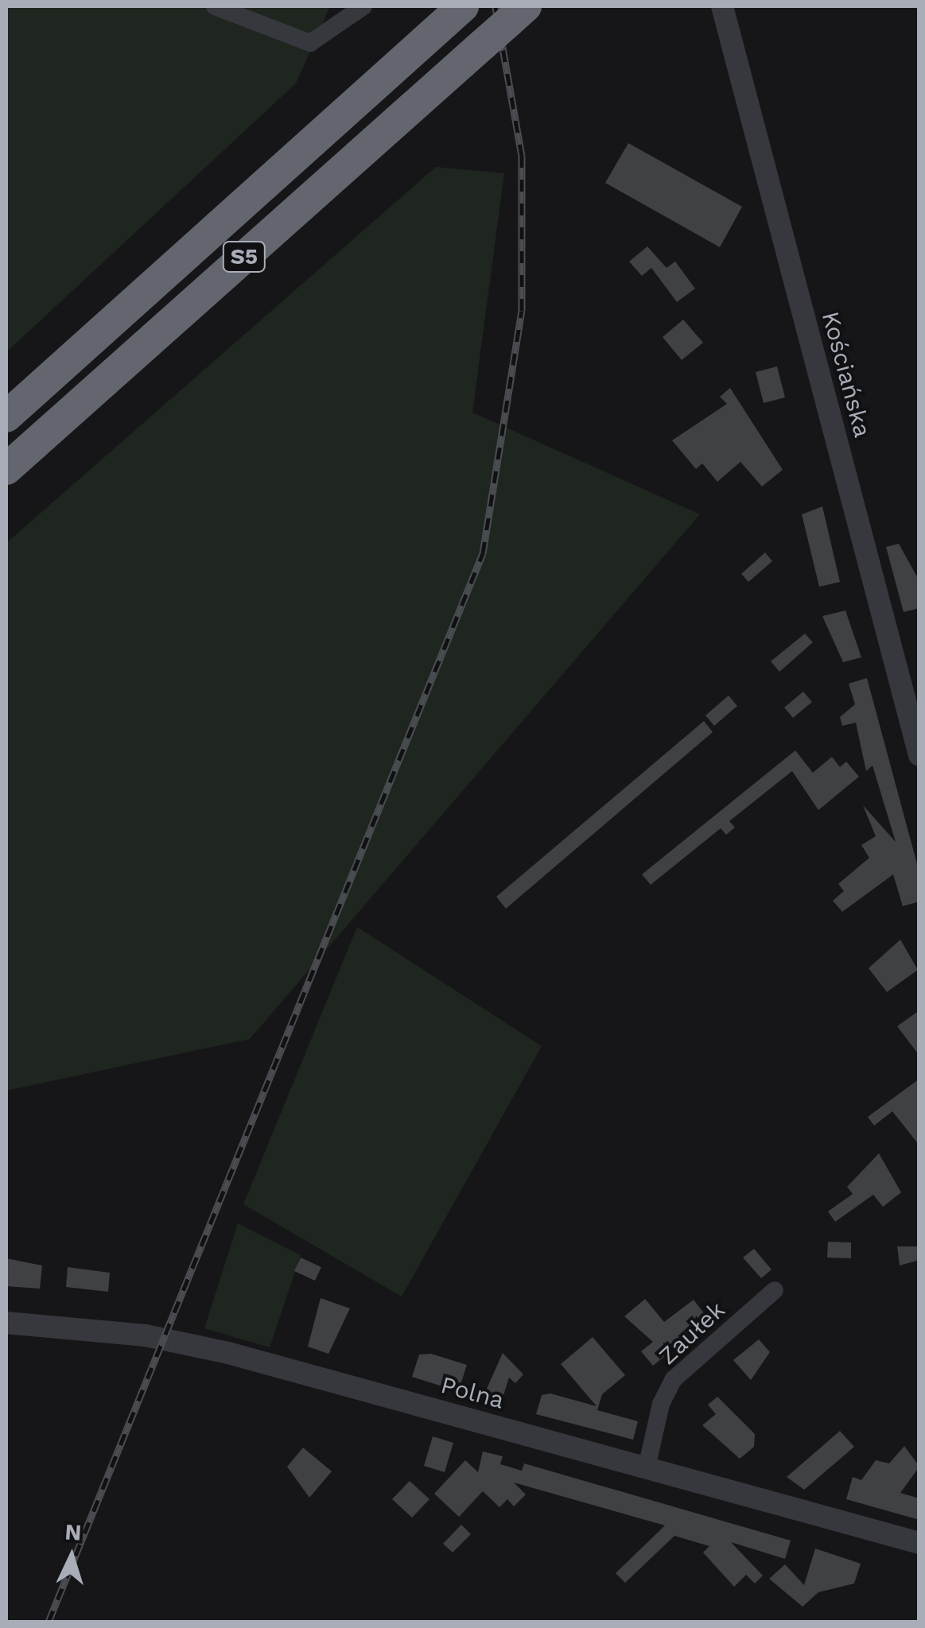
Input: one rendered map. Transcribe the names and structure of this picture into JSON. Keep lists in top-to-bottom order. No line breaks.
{"streets":{"highway":["S5"],"street":["Kościańska","Zaułek","Polna"]},"crossings":[["Zaułek","Polna"]],"north":"top"}
